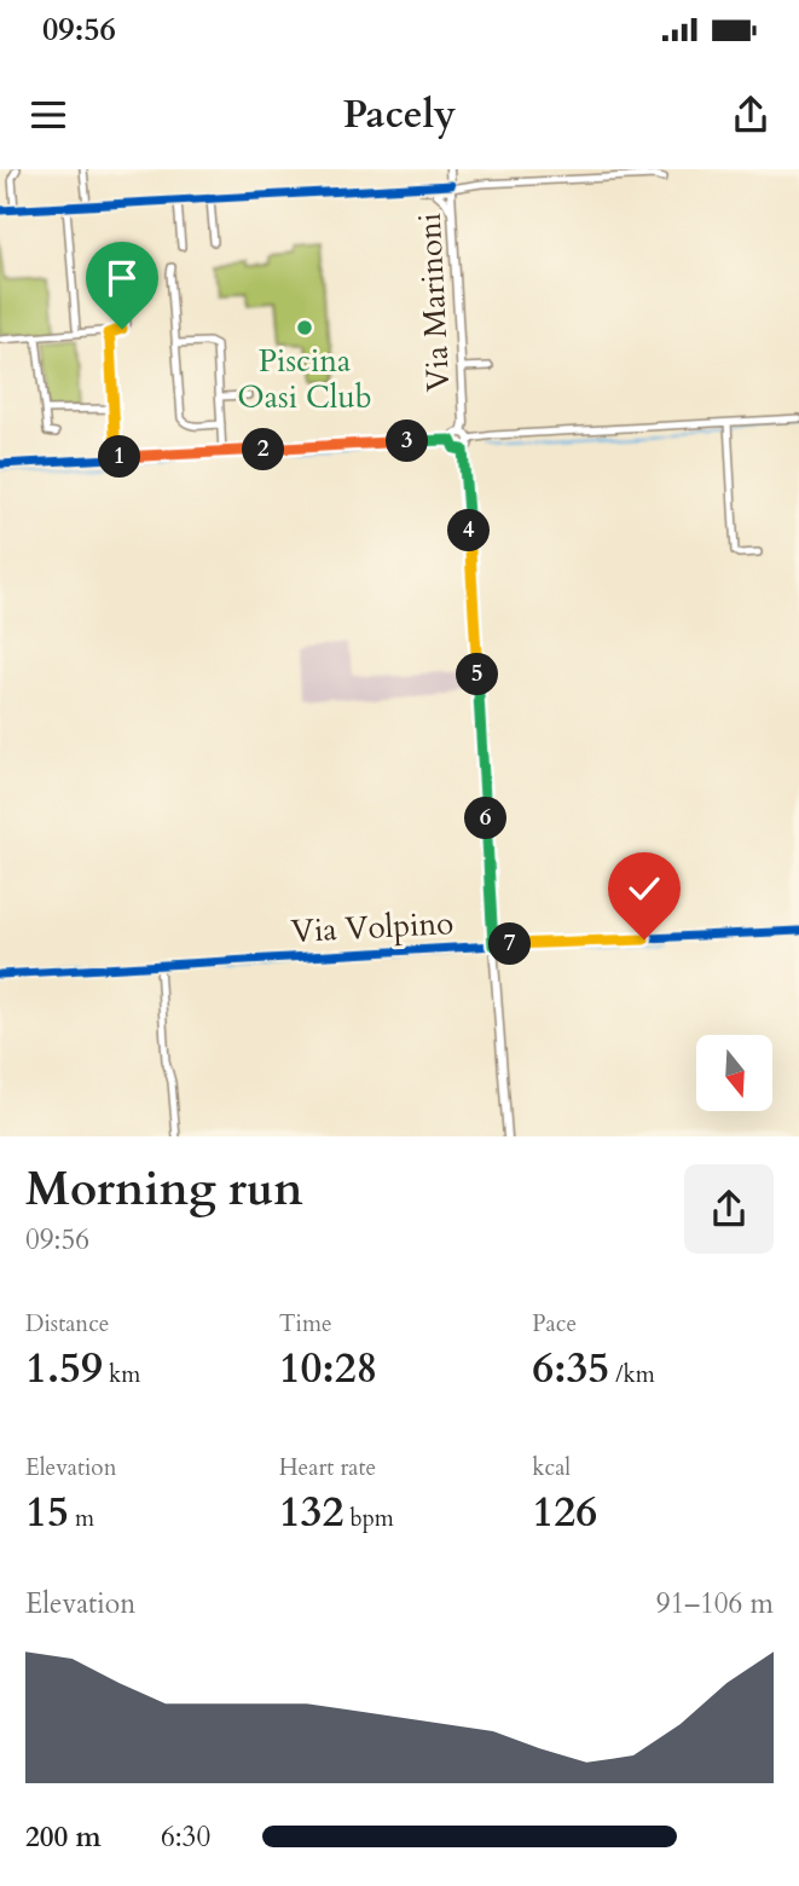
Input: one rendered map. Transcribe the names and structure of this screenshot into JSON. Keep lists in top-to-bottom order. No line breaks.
{"streets":{"main road":["Via Marinoni"],"street":["Via Volpino"]},"places":["Piscina Oasi Club"],"north":"bottom","page":{"status":"09:56","header":"Pacely","pins":["3","2","1","4","5","6","7"],"heading":["Morning run","09:56"],"stats":[["Distance","1.59 km"],["Time","10:28"],["Pace","6:35 /km"],["Elevation","15 m"],["Heart rate","132 bpm"],["kcal","126"]],"chart":["Elevation","91–106 m"],"list":[{"name":"200 m","note":"6:30"}]}}
